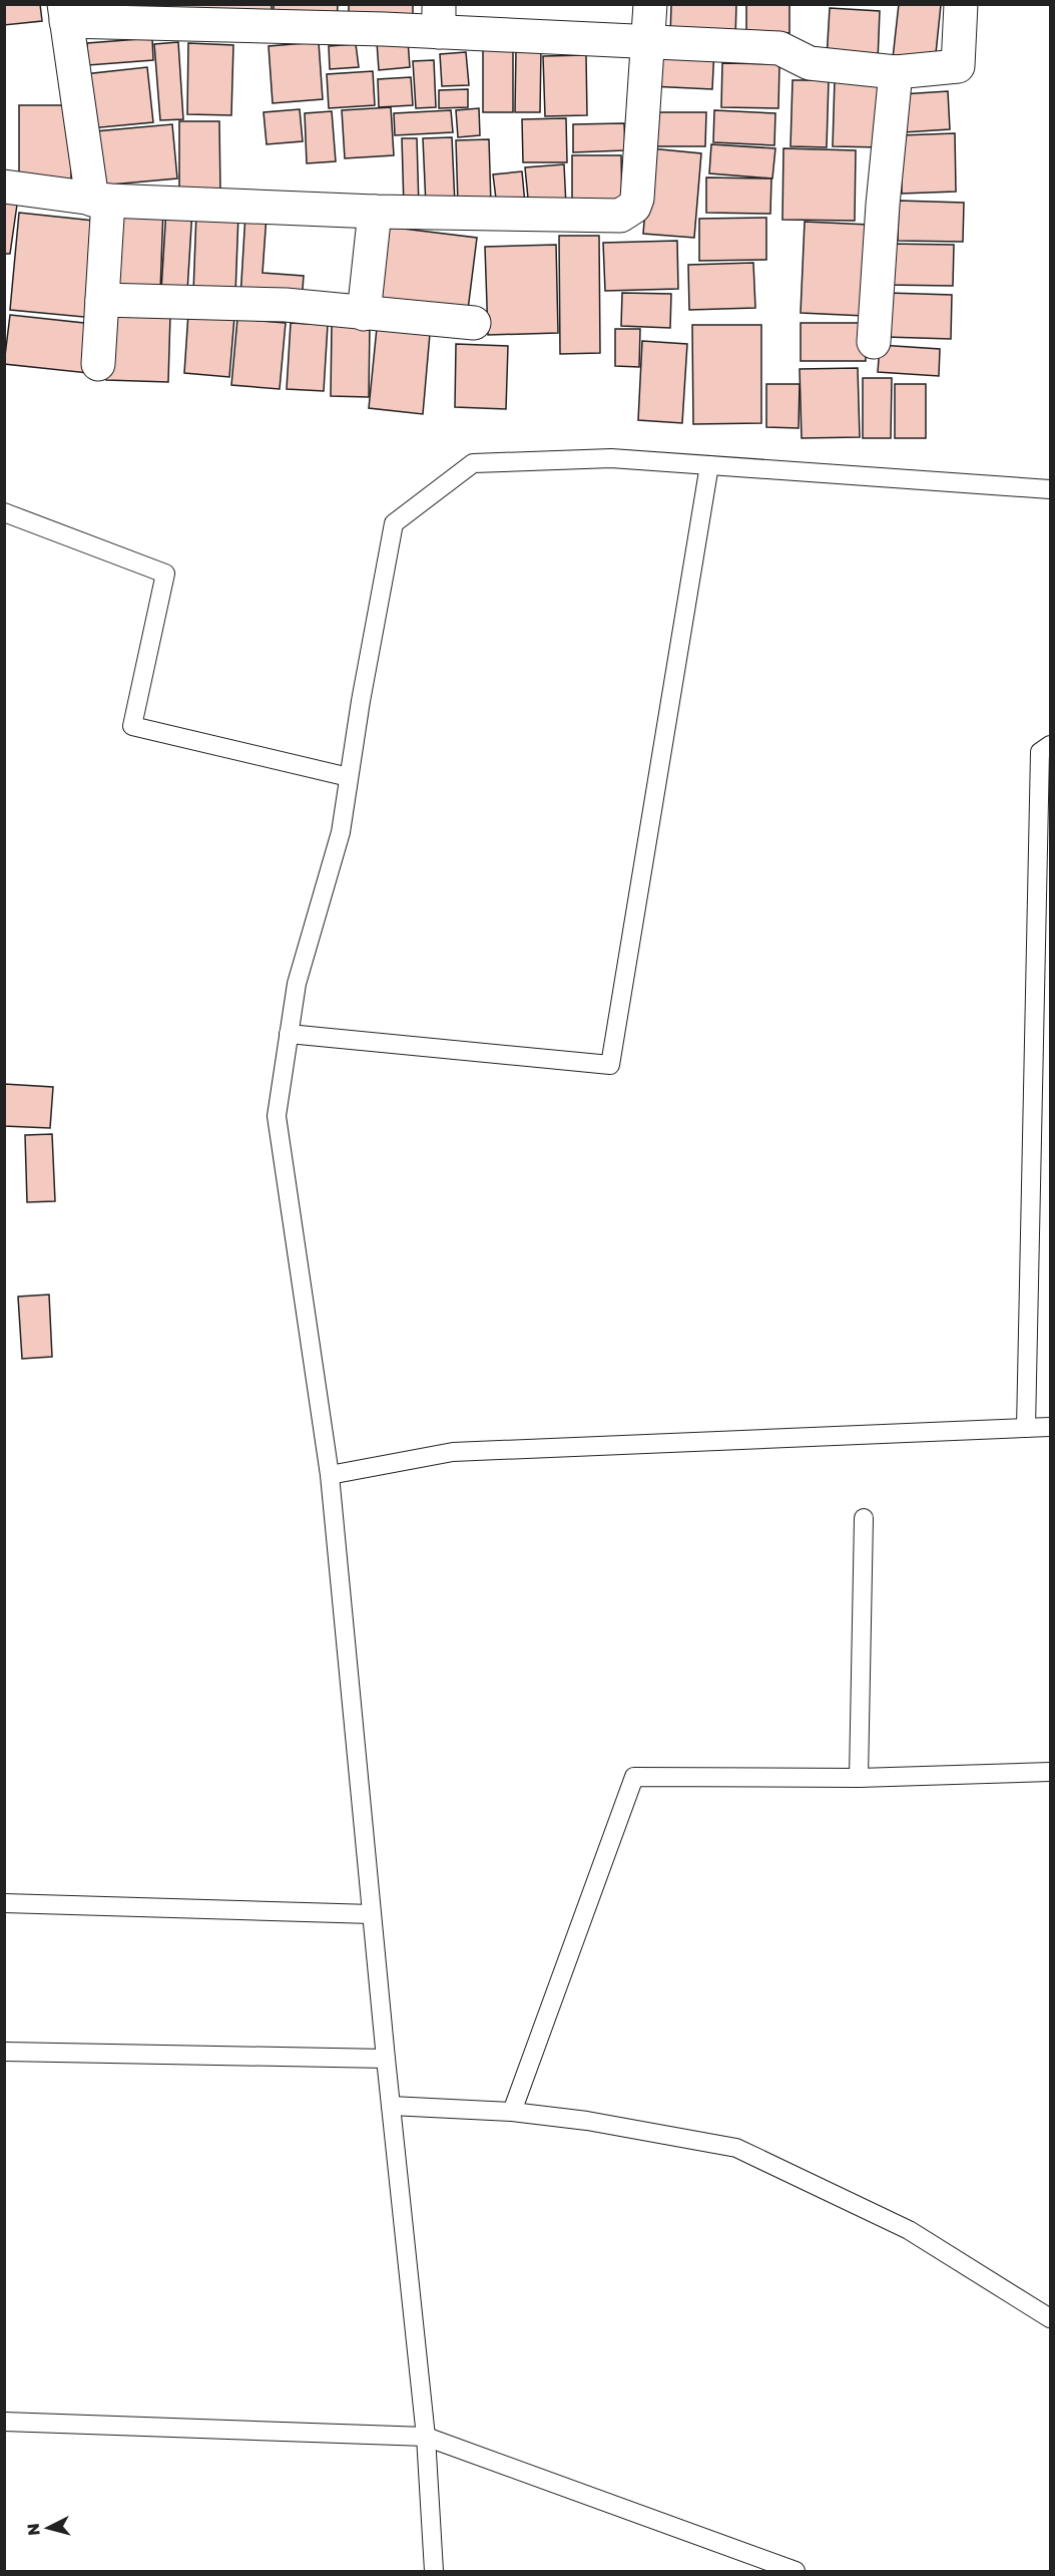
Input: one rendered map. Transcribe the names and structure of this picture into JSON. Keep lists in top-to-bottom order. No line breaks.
{"north":"left"}
